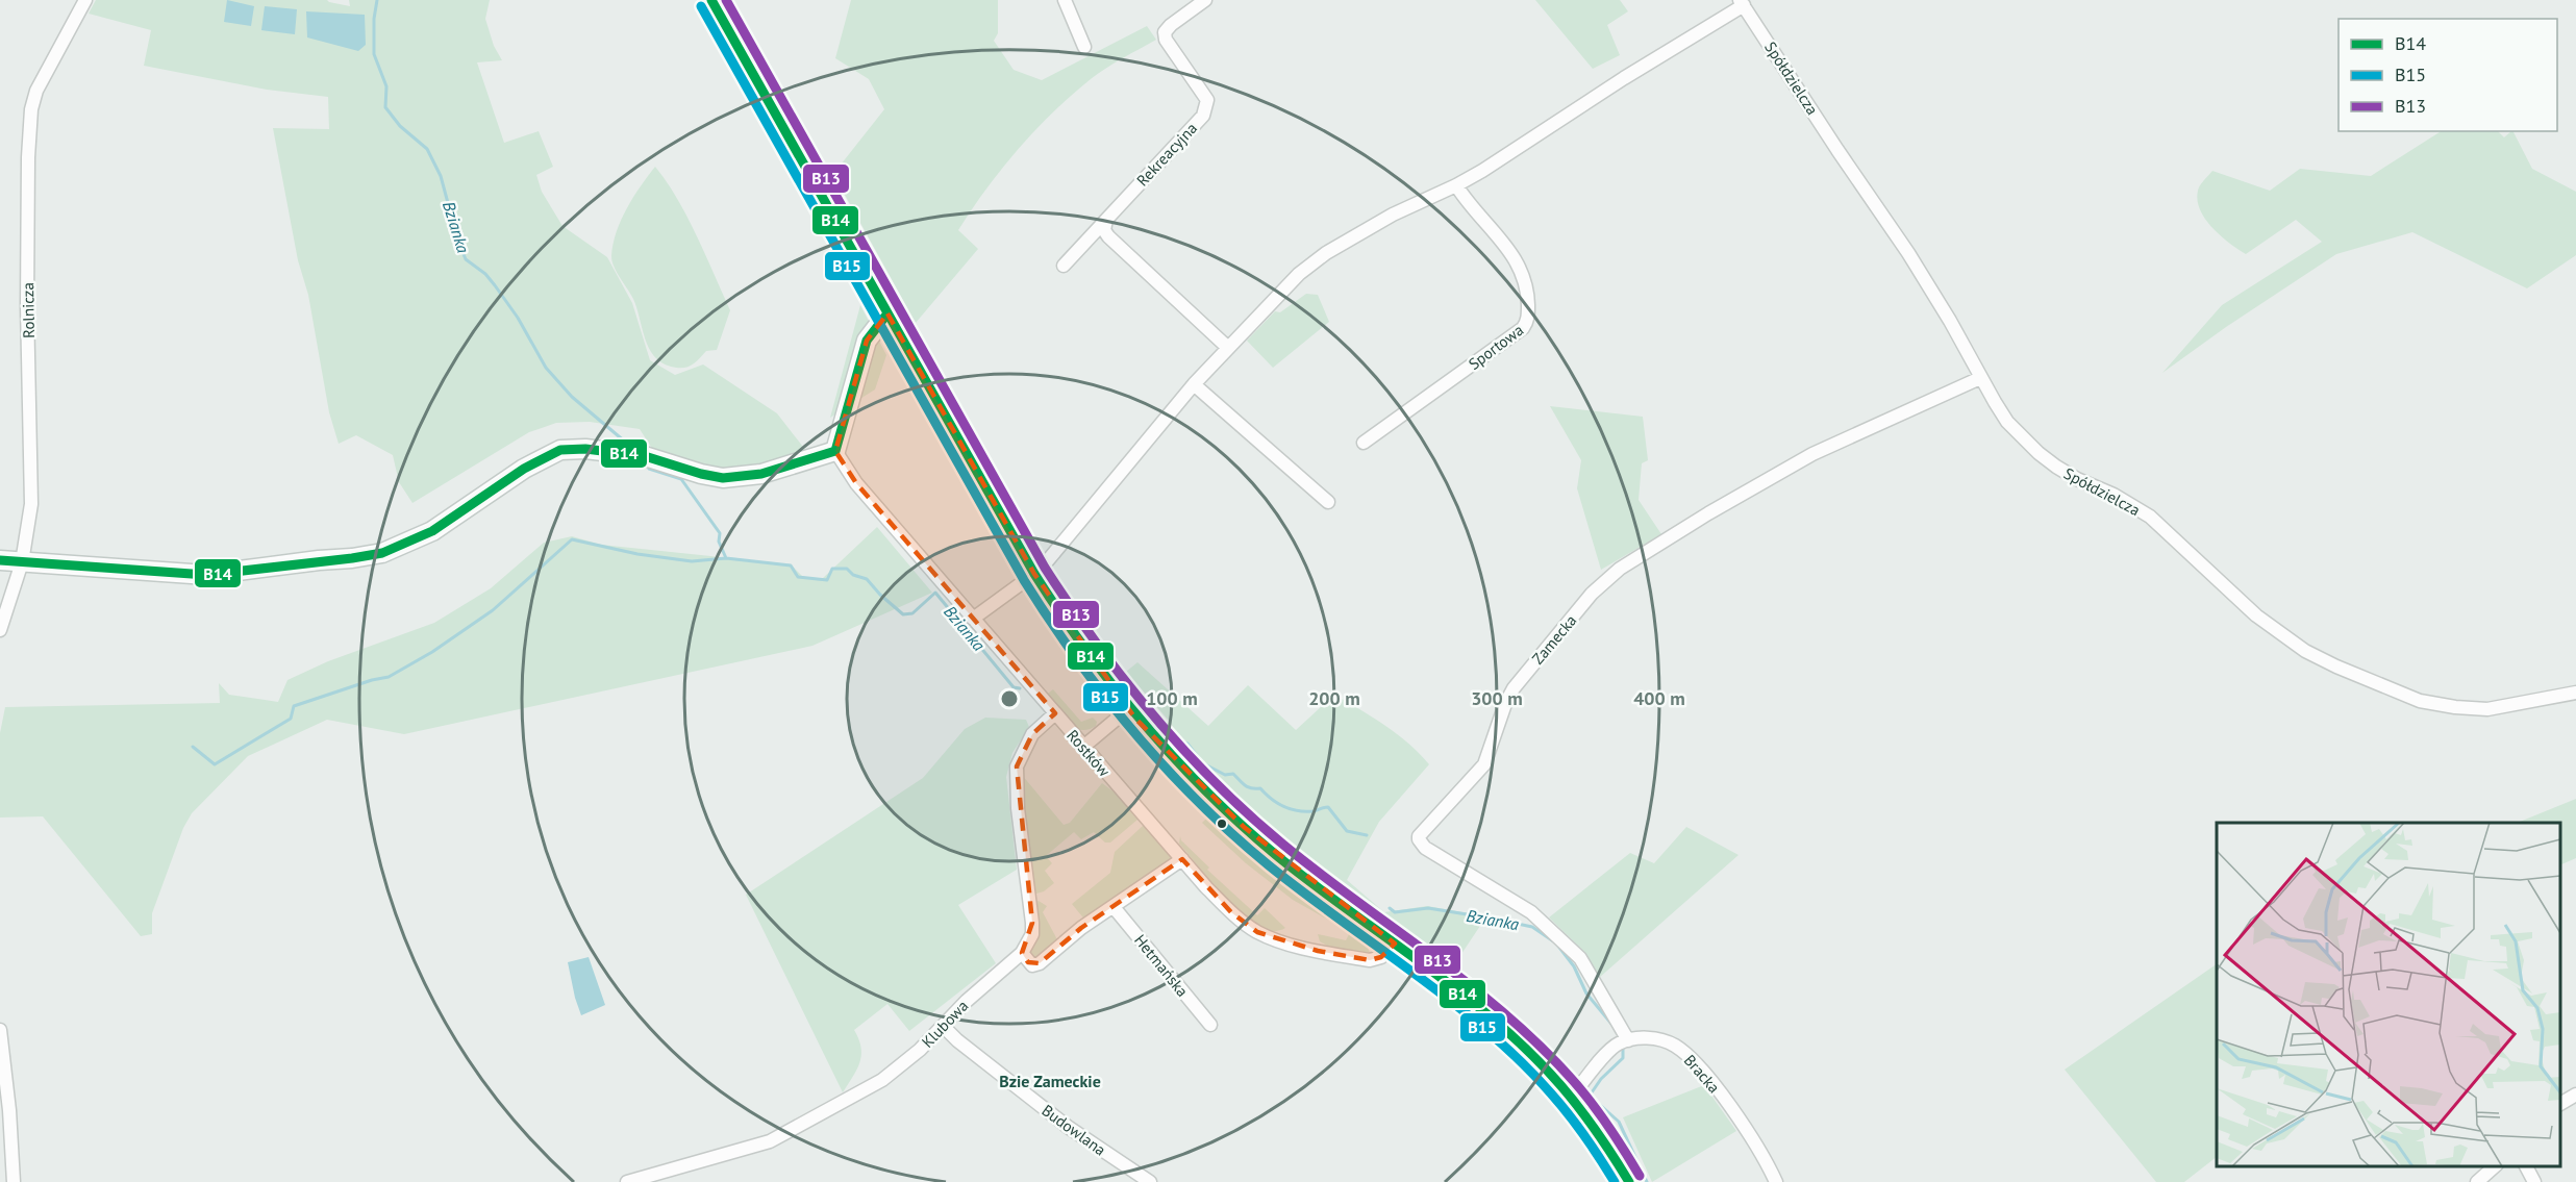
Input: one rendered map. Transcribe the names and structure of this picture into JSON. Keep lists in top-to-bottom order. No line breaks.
{"streets":{"street":["Spółdzielcza","Rekreacyjna","Rolnicza","Sportowa","Zamecka","Rostków","Hetmańska","Klubowa","Bracka","Budowlana"]},"crossings":[["Spółdzielcza","Zamecka"],["Zamecka","Bracka"],["Klubowa","Budowlana"]],"districts":["Bzie Zameckie"],"water":["Bzianka"],"lines":["transit line B14","transit line B13","transit line B15"],"legend":["B14","B15","B13"],"rings":["100 m","200 m","300 m","400 m"]}
